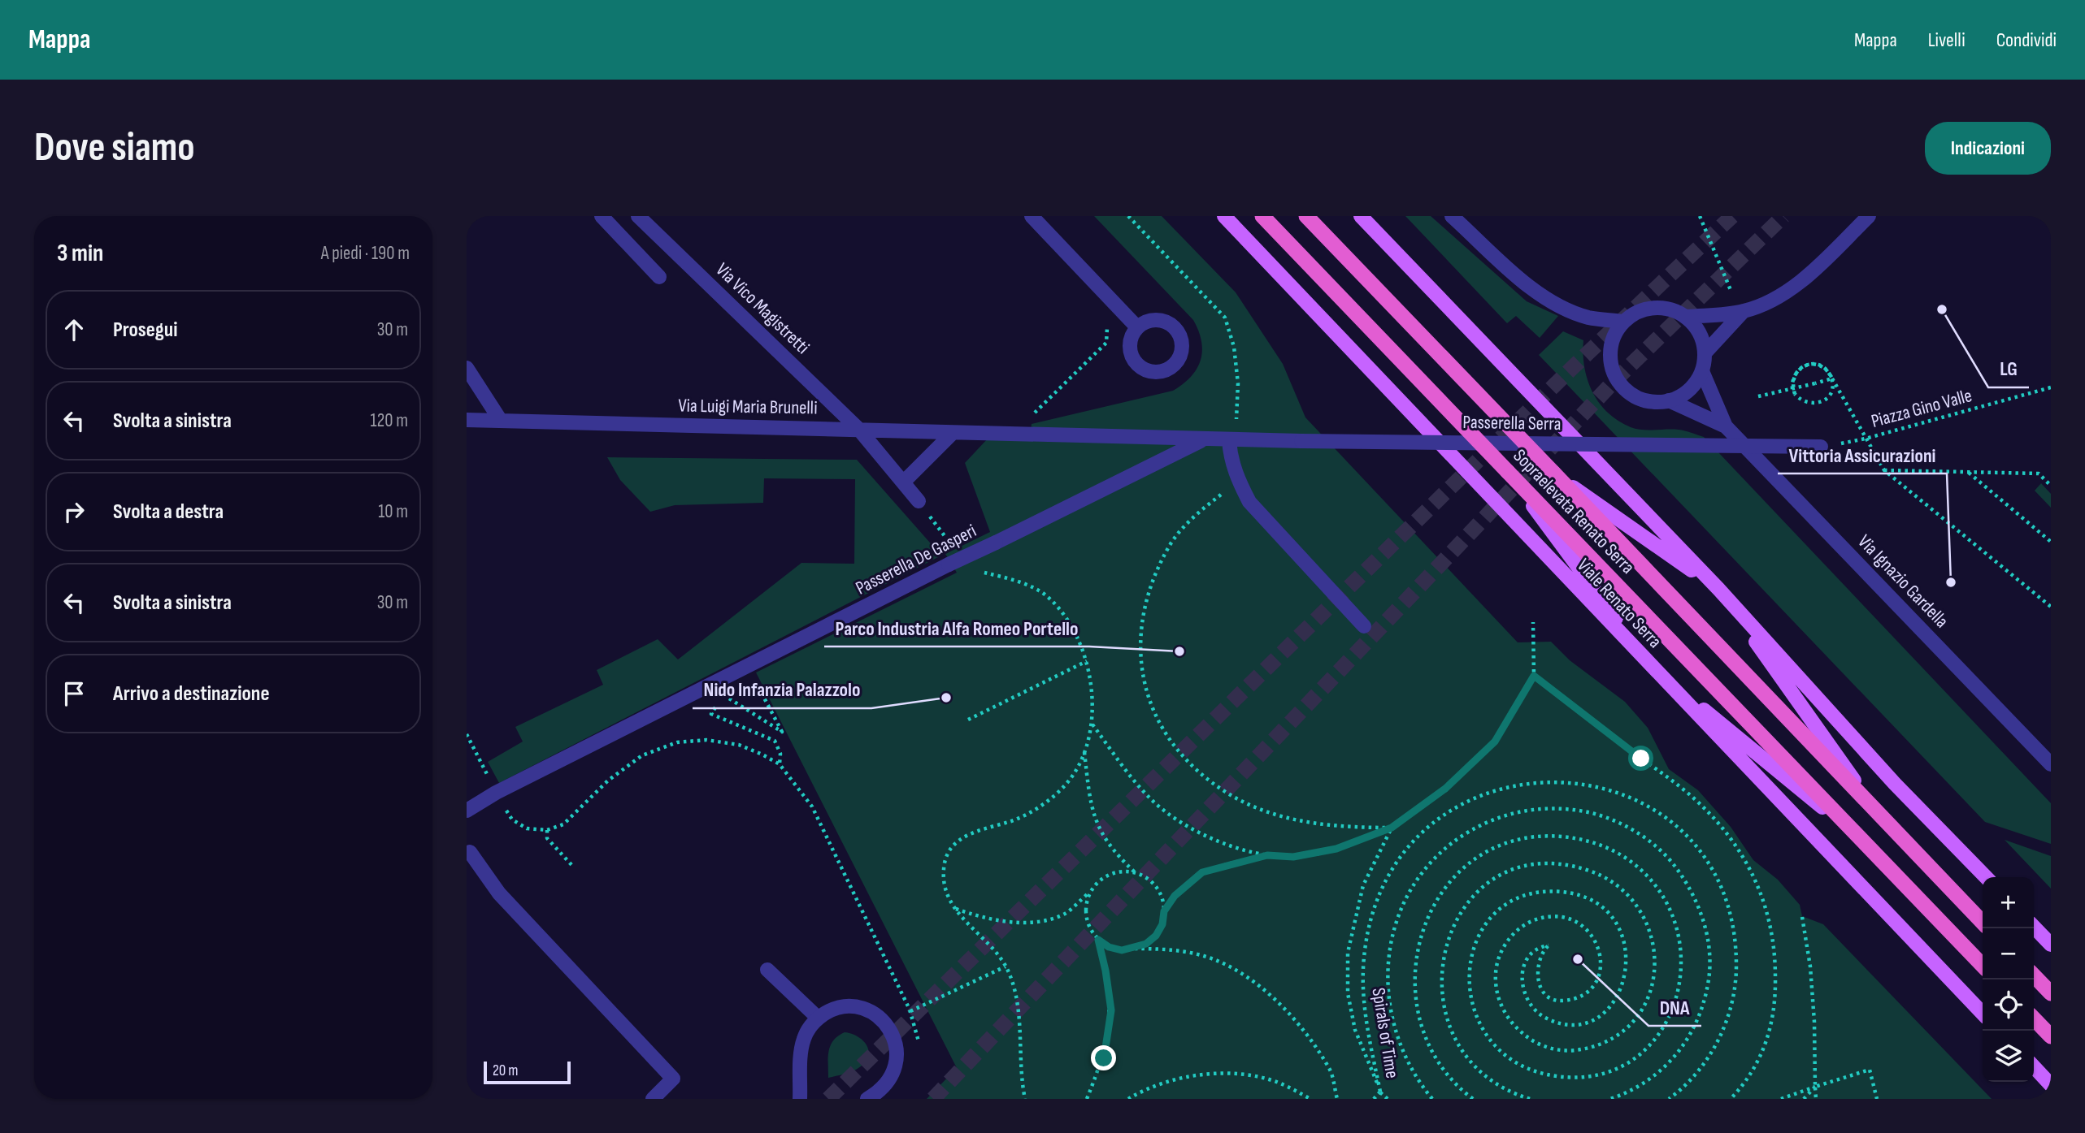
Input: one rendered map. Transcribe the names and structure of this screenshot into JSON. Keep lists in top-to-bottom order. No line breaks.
{"streets":{"highway":["Sopraelevata Renato Serra"],"main road":["Viale Renato Serra"],"street":["Via Vico Magistretti","Via Luigi Maria Brunelli","Passerella Serra","Passerella De Gasperi","Via Ignazio Gardella"],"path":["Piazza Gino Valle","Spirals of Time"]},"crossings":[["Via Vico Magistretti","Via Luigi Maria Brunelli"],["Via Luigi Maria Brunelli","Passerella Serra"],["Piazza Gino Valle","Passerella Serra"],["Passerella Serra","Passerella De Gasperi"]],"places":["LG","Vittoria Assicurazioni","Parco Industria Alfa Romeo Portello","Nido Infanzia Palazzolo","DNA"],"scale_bar":"20 m","page":{"header":"Mappa","nav":["Mappa","Livelli","Condividi"],"buttons":"Indicazioni","title":"Dove siamo","heading":["3 min","A piedi · 190 m"],"list":[["Prosegui","30 m"],["Svolta a sinistra","120 m"],["Svolta a destra","10 m"],["Svolta a sinistra","30 m"],"Arrivo a destinazione"],"map_buttons":["+","−"],"scale":"20 m"}}
